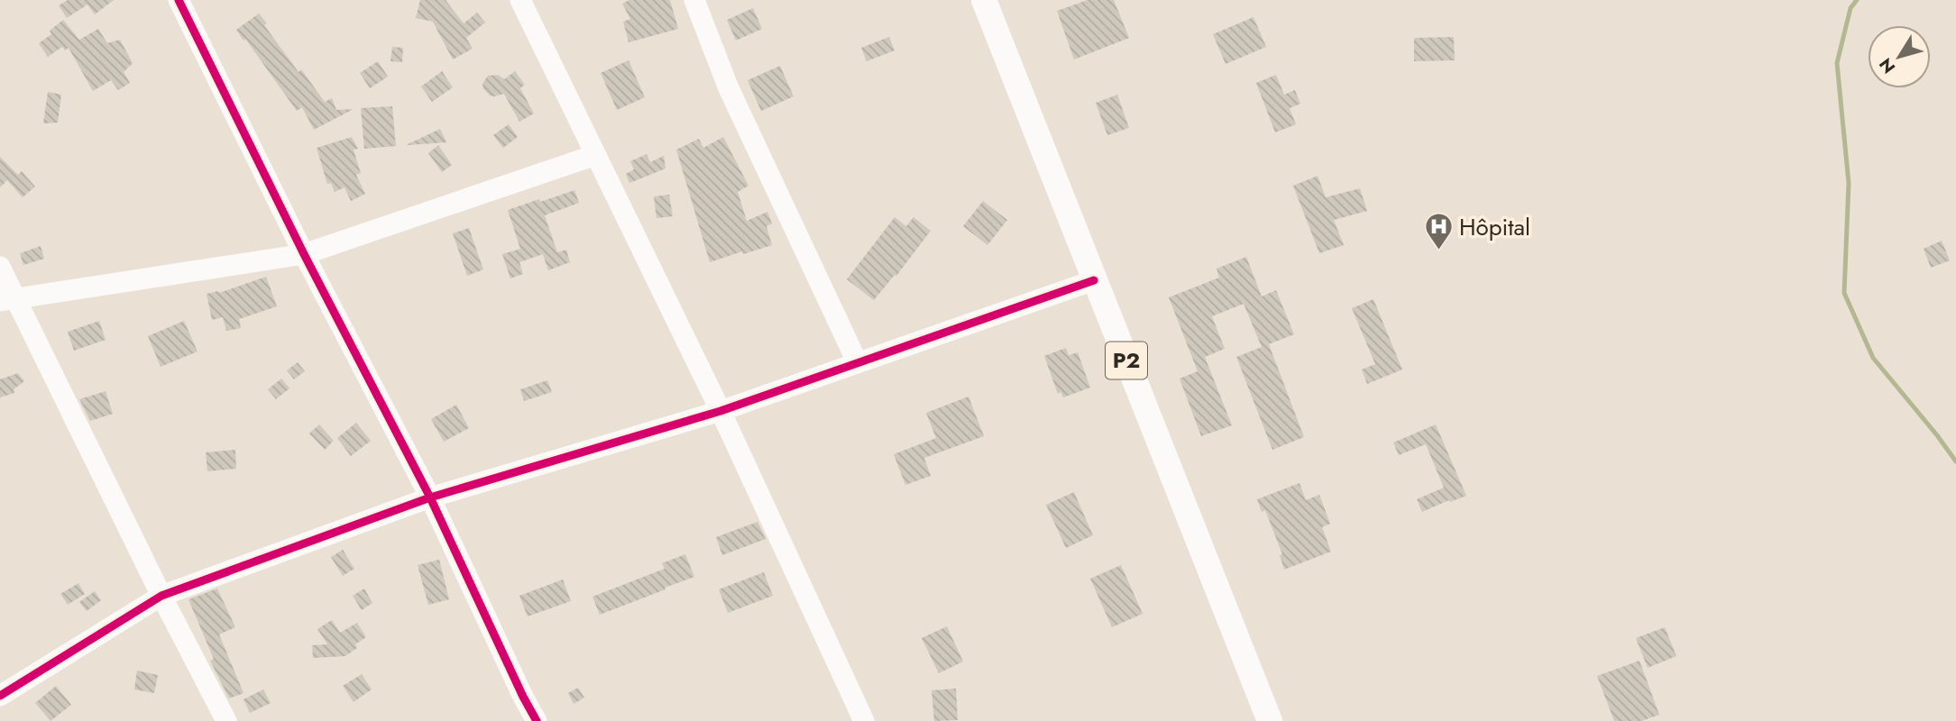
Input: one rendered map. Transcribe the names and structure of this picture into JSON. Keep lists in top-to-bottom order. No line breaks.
{"streets":{"main road":["P2"]},"places":{"hospital":["Hôpital"]},"north":"bottom left"}
